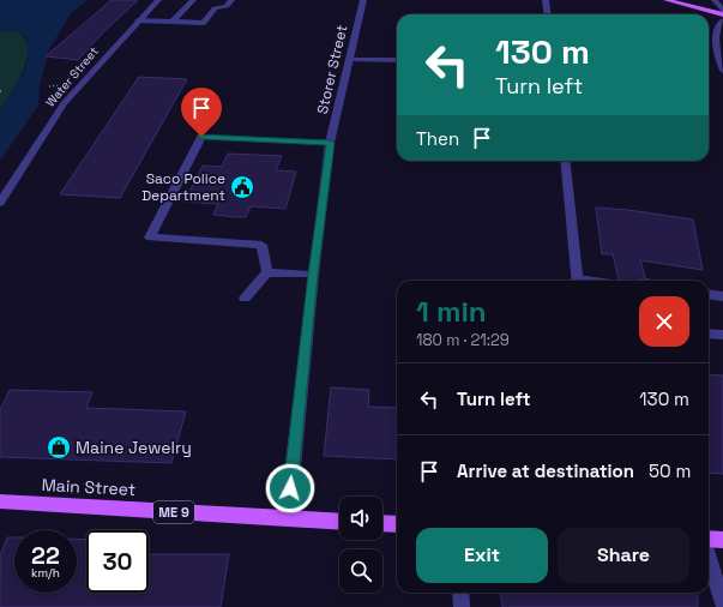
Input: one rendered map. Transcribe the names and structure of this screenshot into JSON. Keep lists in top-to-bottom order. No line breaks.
{"streets":{"main road":["Main Street","ME 9"],"street":["Storer Street","Water Street"]},"crossings":[["Storer Street","Main Street"]],"places":{"public building":["Saco Police Department"],"shop":["Maine Jewelry"]},"page":{"turn":["130 m","Turn left"],"then":"Then","heading":["1 min","180 m · 21:29"],"list":[{"name":"Turn left","value":"130 m"},{"name":"Arrive at destination","value":"50 m"}],"buttons":["Exit","Share"],"speed":"22 km/h","limit":"30"}}
